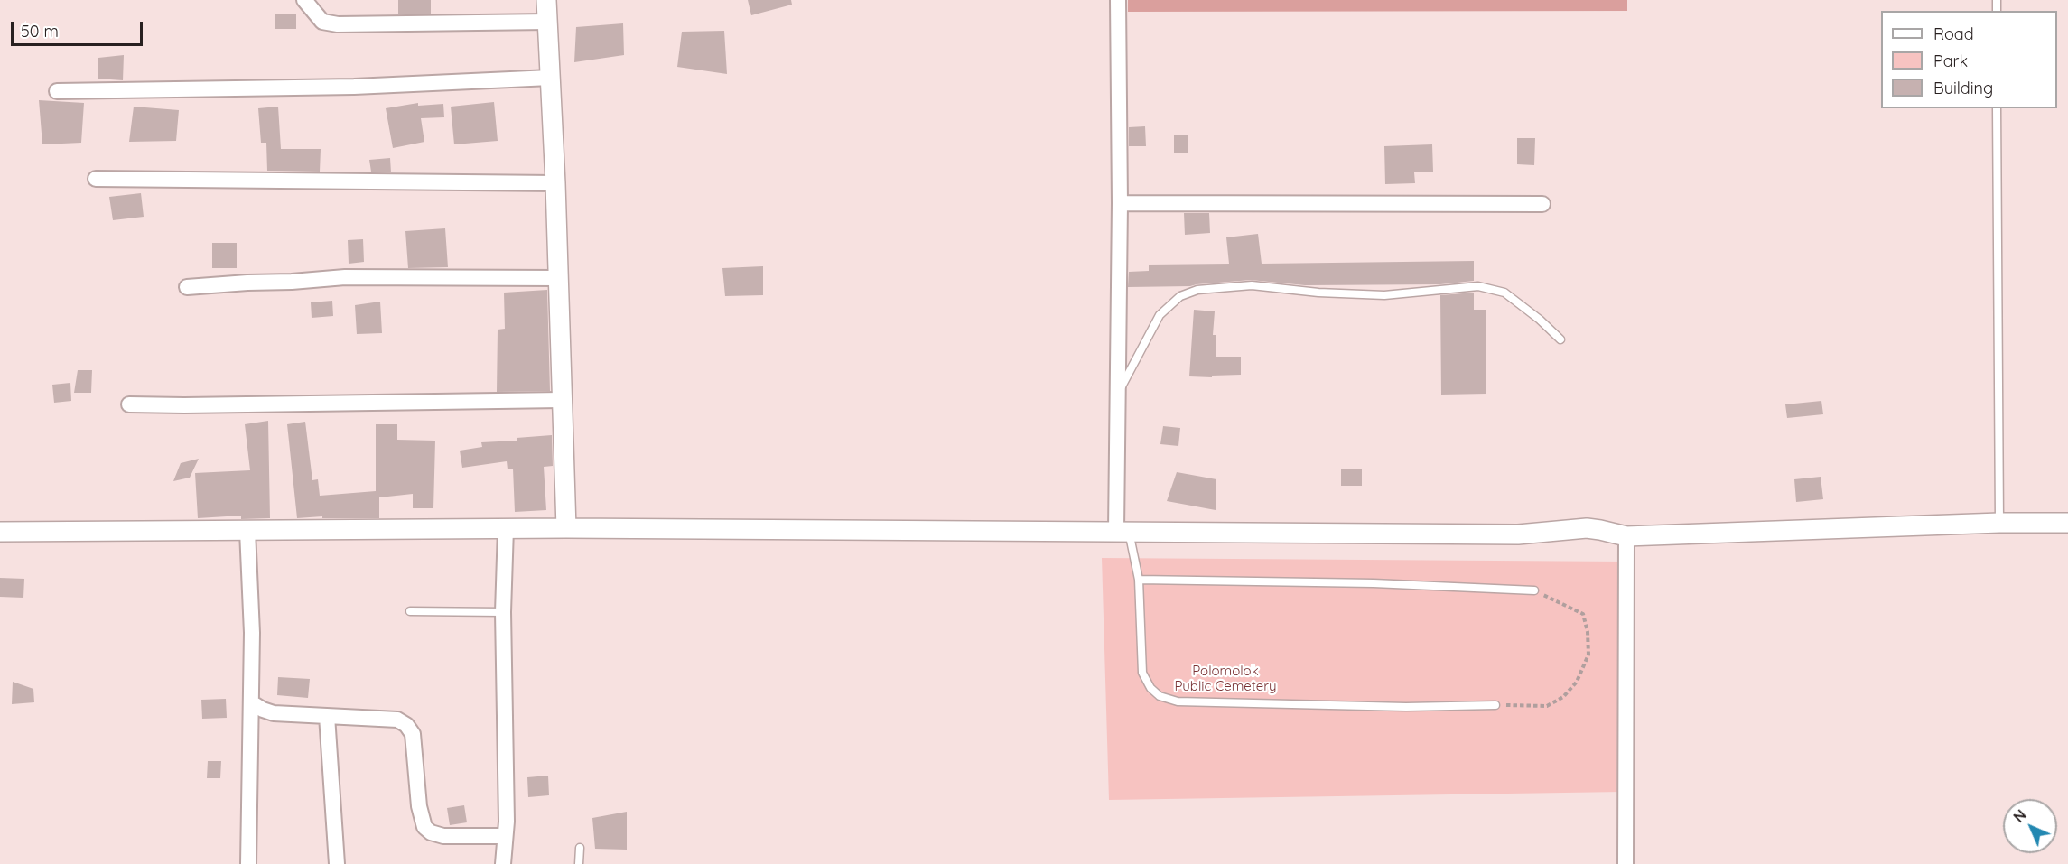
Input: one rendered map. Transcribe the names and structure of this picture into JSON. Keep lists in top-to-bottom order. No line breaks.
{"parks":["Polomolok Public Cemetery"],"legend":["Road","Park","Building"],"scale_bar":"50 m","north":"top left"}
